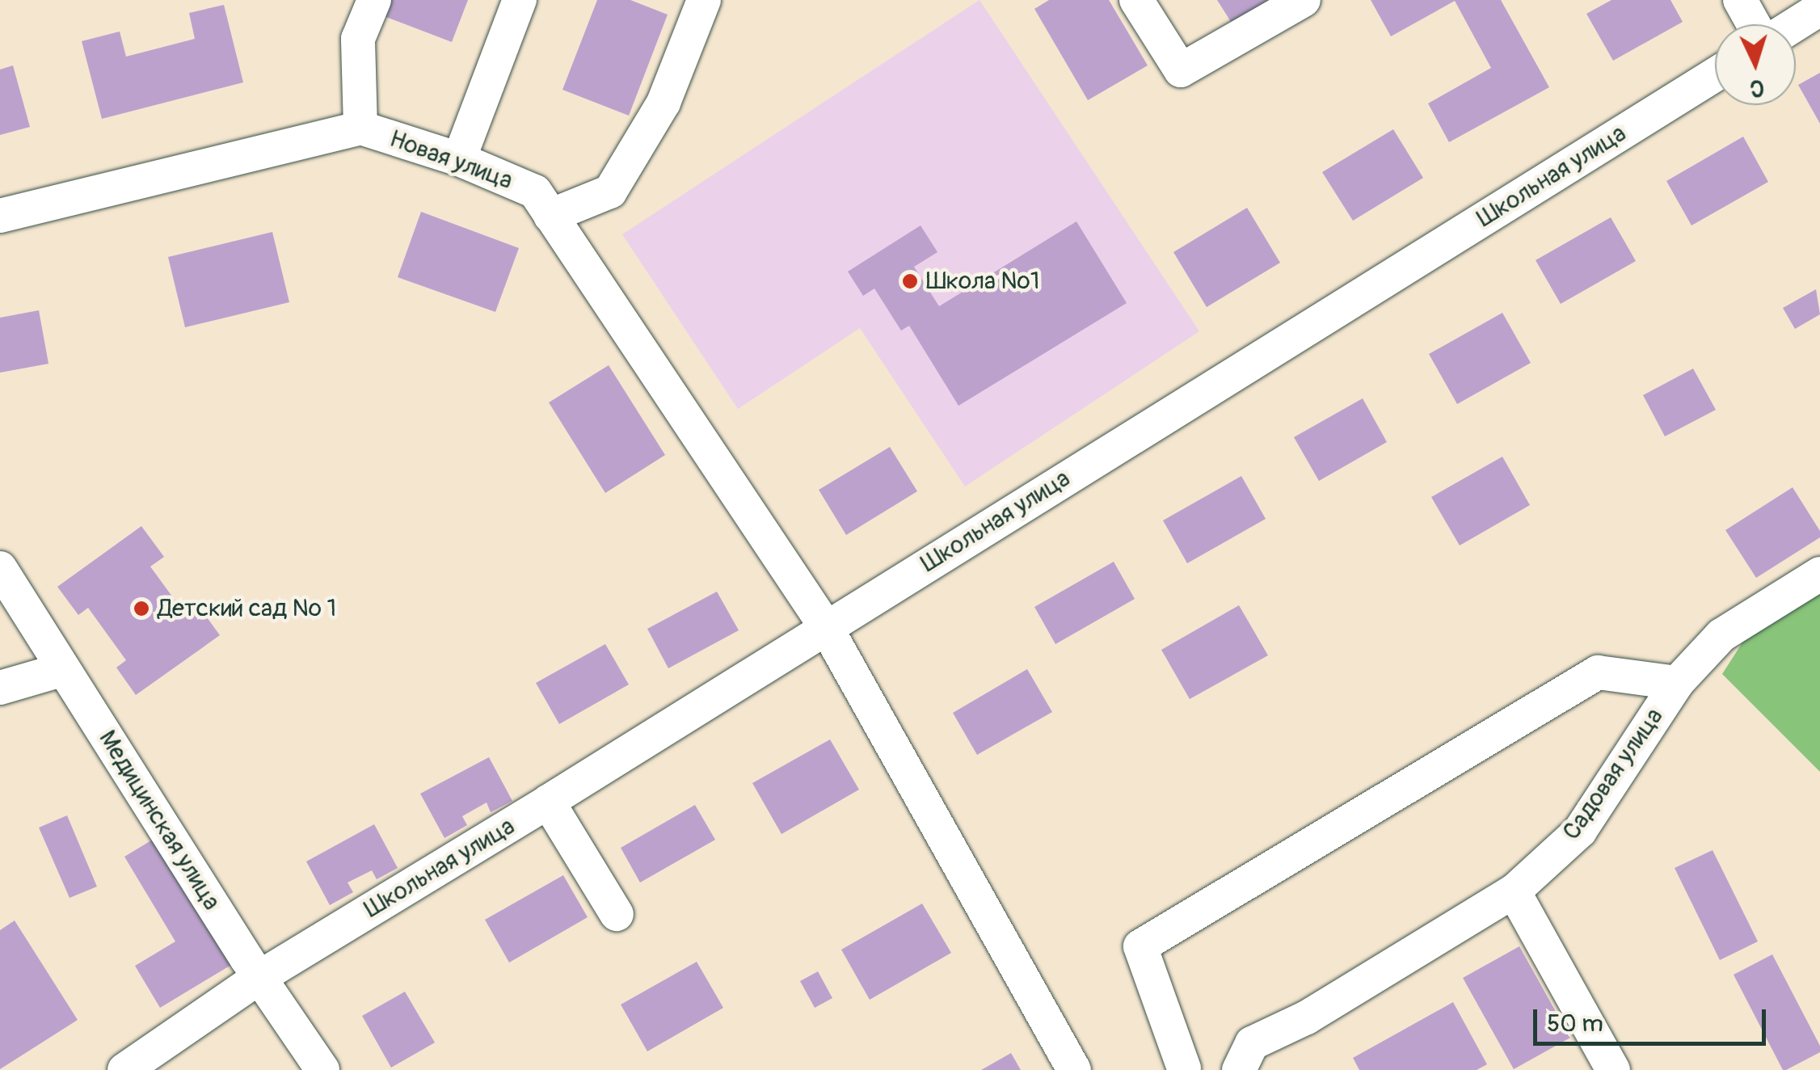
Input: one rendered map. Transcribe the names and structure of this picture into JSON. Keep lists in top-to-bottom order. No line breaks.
{"streets":{"street":["Новая улица","Школьная улица","Садовая улица","Медицинская улица"]},"crossings":[["Новая улица","Школьная улица"],["Школьная улица","Медицинская улица"]],"places":["Школа №1","Детский сад № 1"],"scale_bar":"50 m","north":"bottom"}
